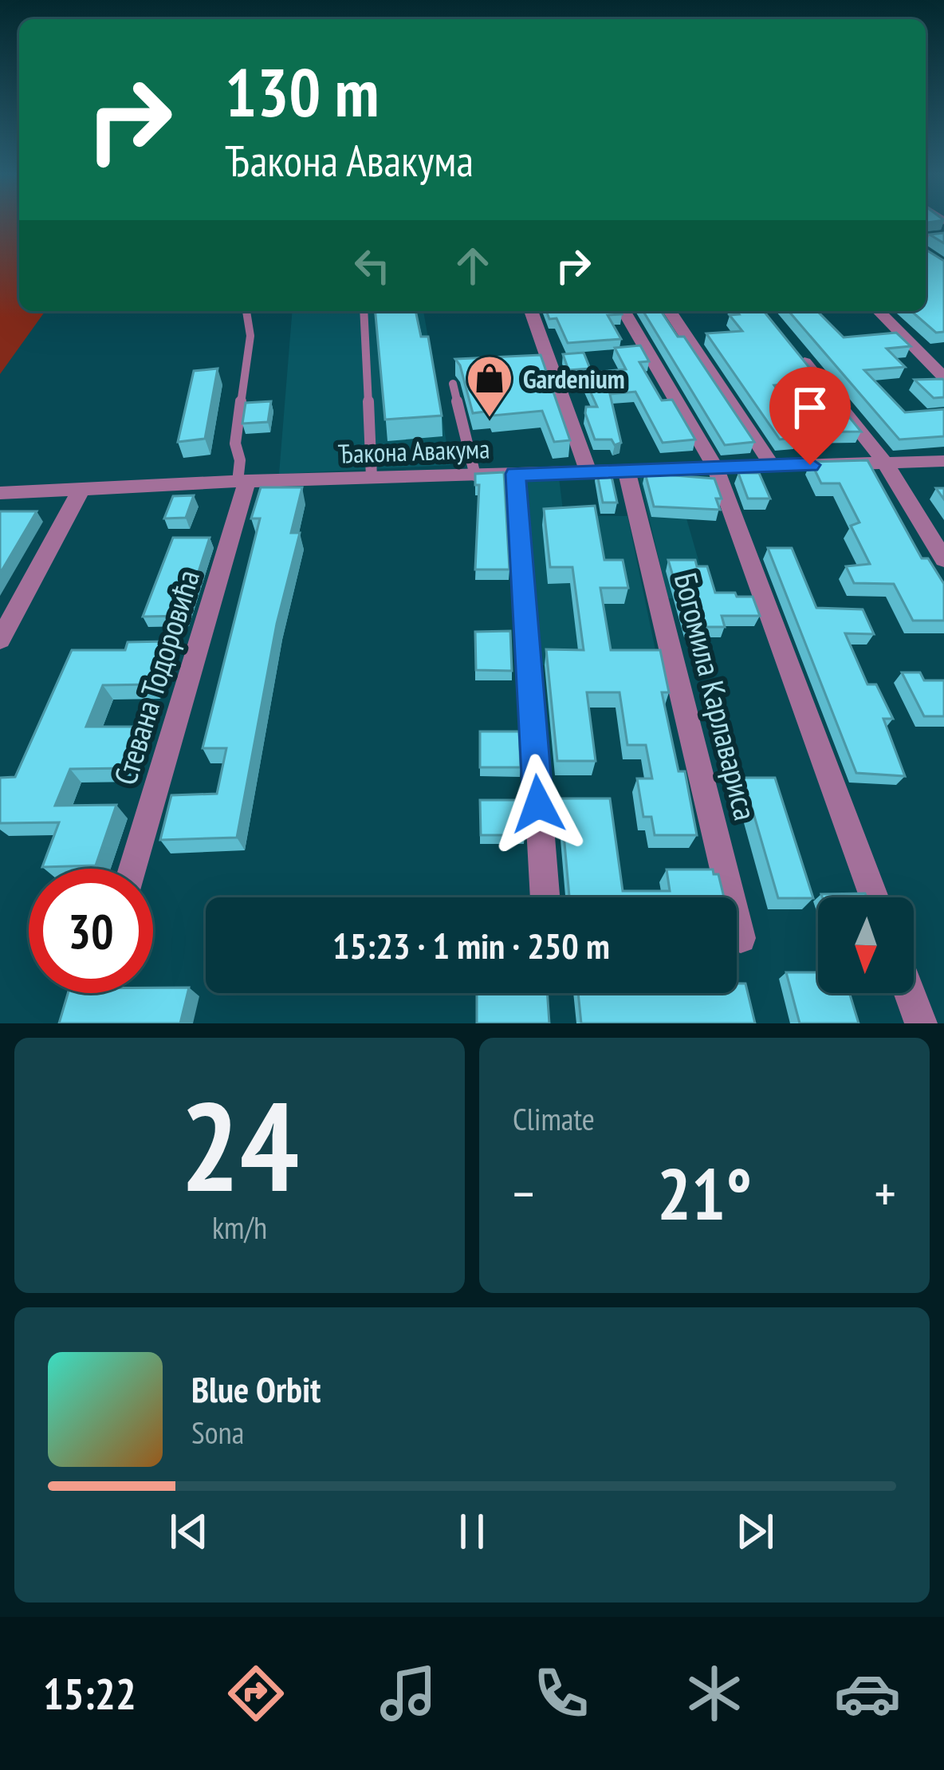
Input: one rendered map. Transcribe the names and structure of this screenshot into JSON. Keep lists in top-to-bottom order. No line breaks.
{"streets":{"street":["Ђакона Авакума","Стевана Тодоровића","Богомила Карлавариса"]},"crossings":[["Ђакона Авакума","Стевана Тодоровића"],["Ђакона Авакума","Богомила Карлавариса"]],"places":{"shop":["Gardenium"]},"north":"bottom","page":{"turn":["130 m","Ђакона Авакума"],"limit":"30","trip":"15:23 · 1 min · 250 m","tile":[["24","km/h"],"Climate"],"heat":["−","21°","+"],"song":["Blue Orbit","Sona"],"tabs":"15:22"}}
